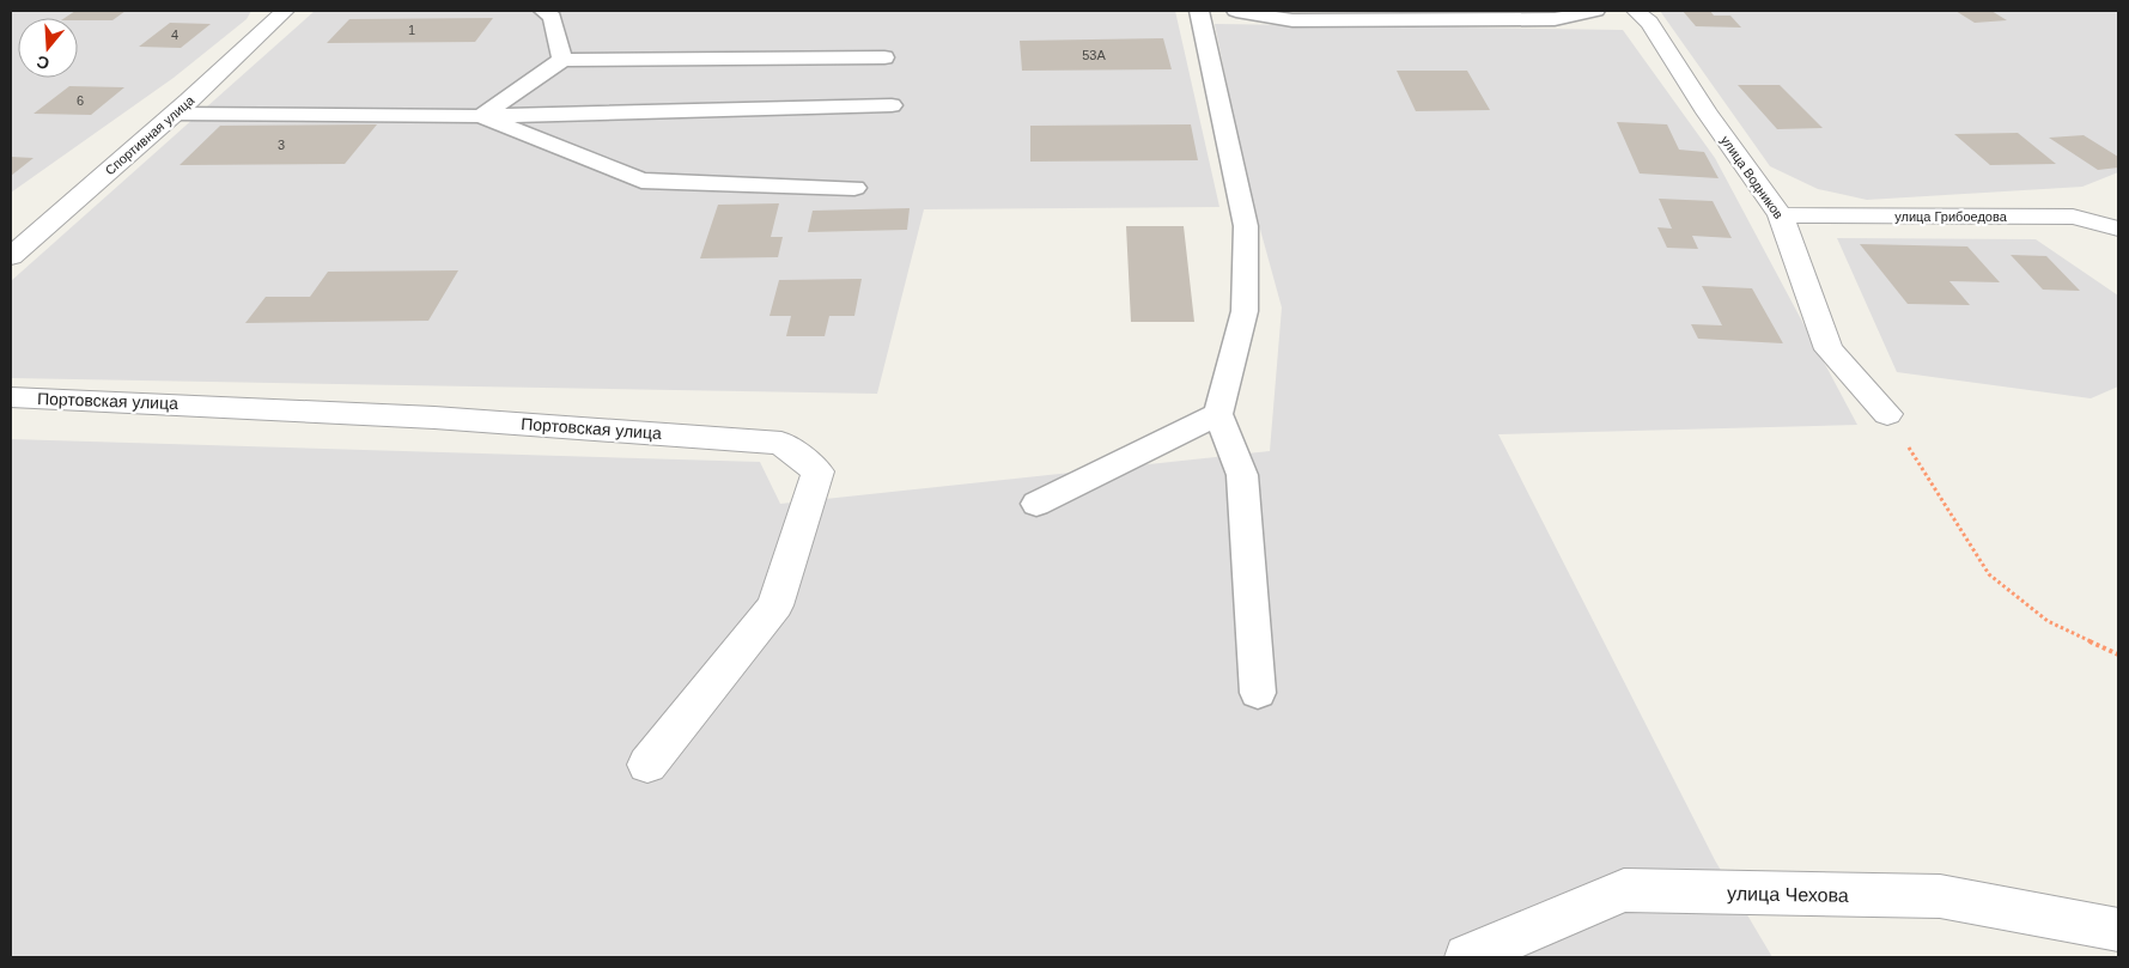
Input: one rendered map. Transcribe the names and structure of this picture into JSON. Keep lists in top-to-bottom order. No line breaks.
{"streets":{"street":["Спортивная улица","улица Водников","улица Грибоедова","Портовская улица","улица Чехова"]},"crossings":[["улица Водников","улица Грибоедова"]],"house_numbers":["1","4","53А","6","3"],"north":"bottom"}
